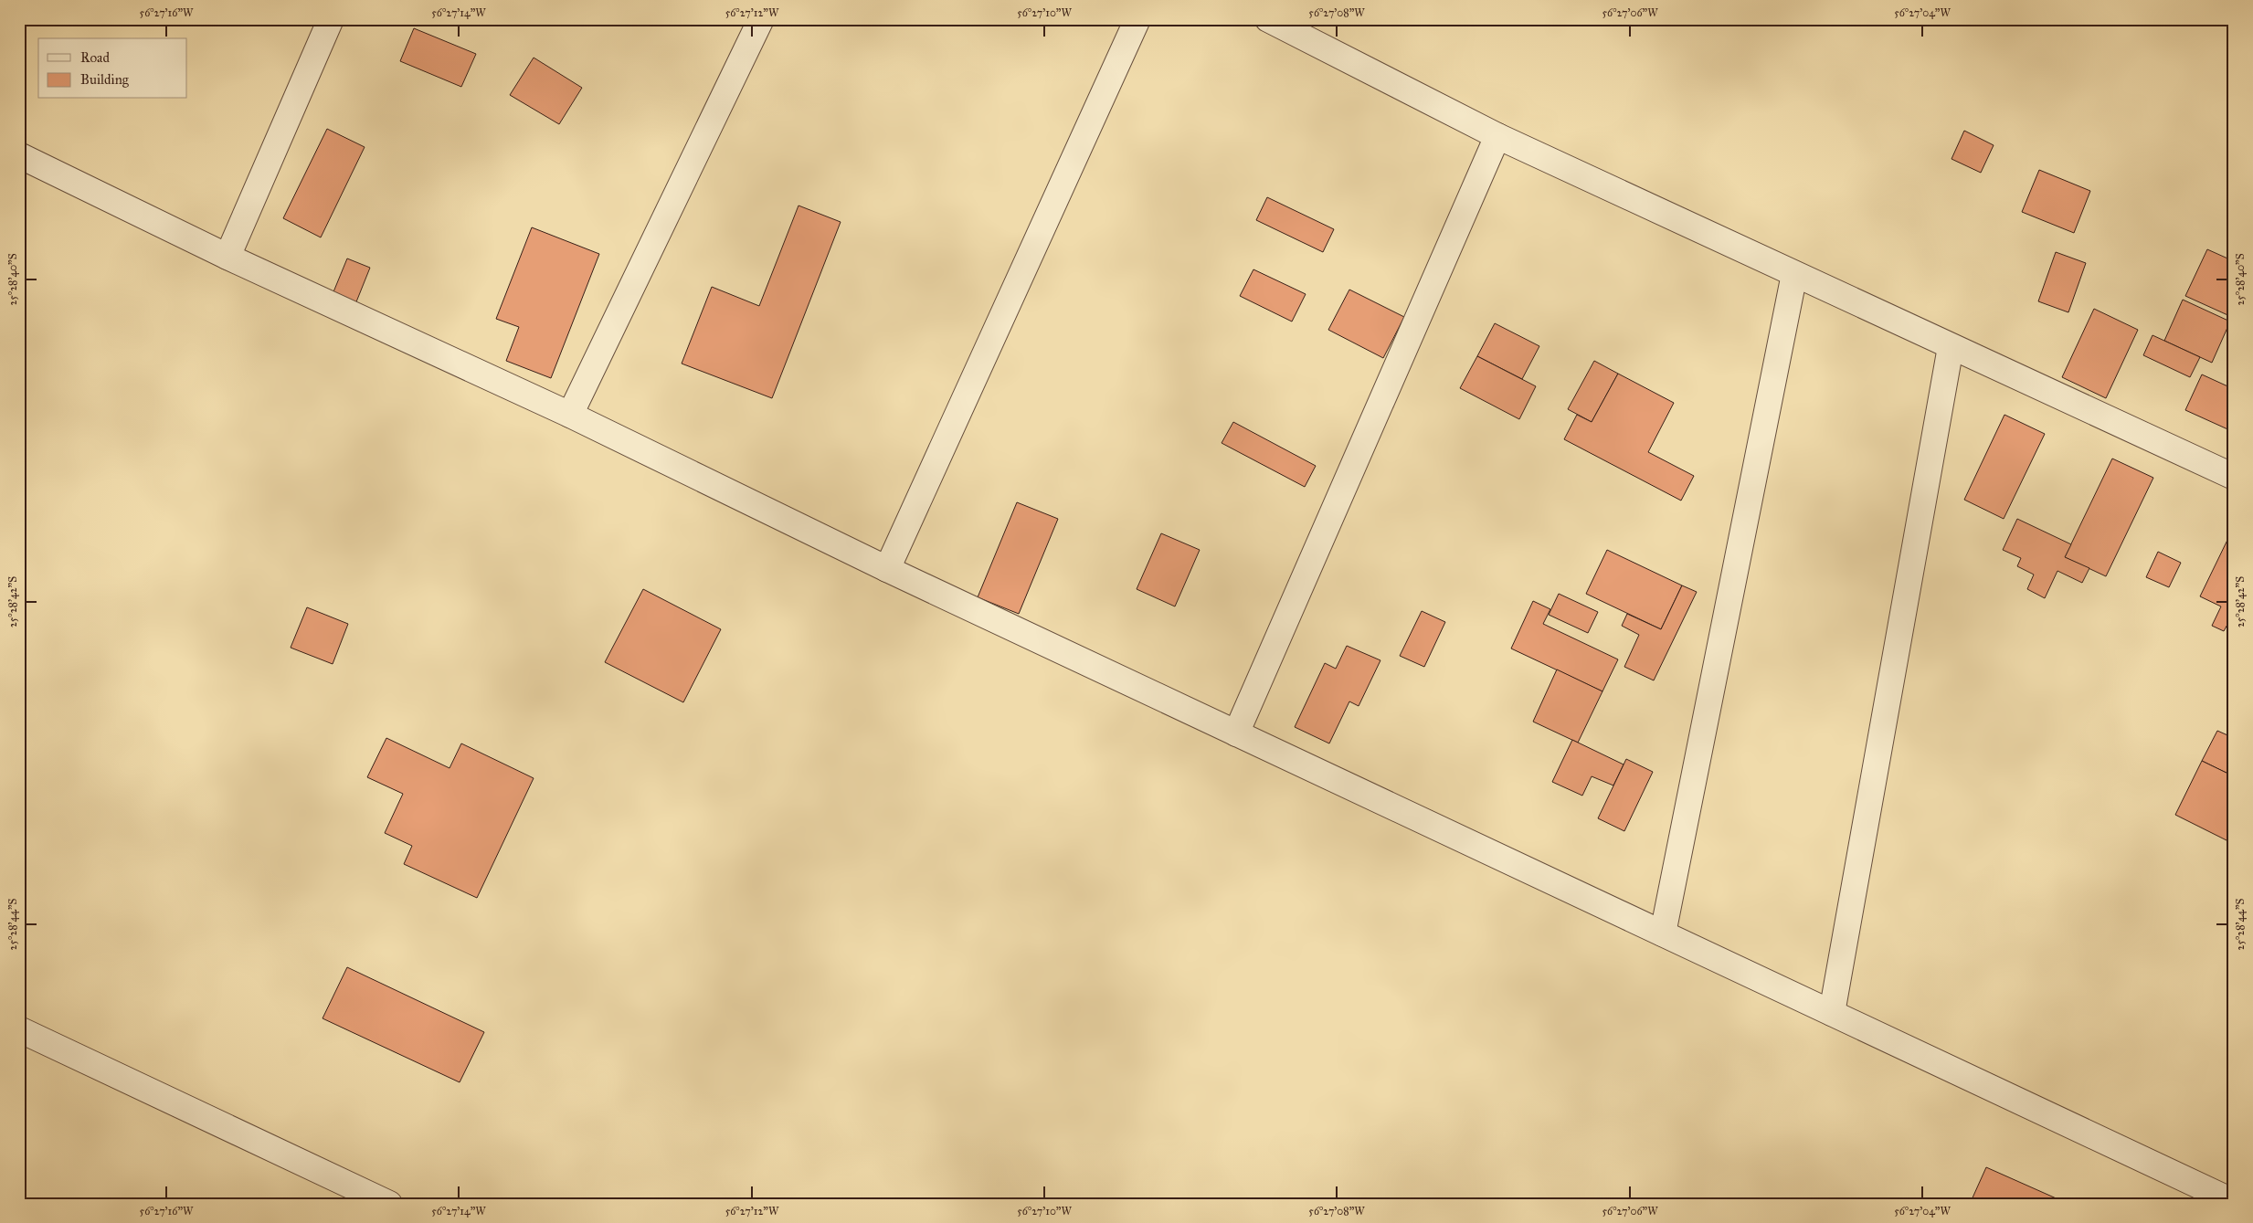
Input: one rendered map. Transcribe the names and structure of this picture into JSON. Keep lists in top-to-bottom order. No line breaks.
{"legend":["Road","Building"],"coordinates":["56°27'16\"W","56°27'14\"W","56°27'12\"W","56°27'10\"W","56°27'08\"W","56°27'06\"W","56°27'04\"W","25°28'40\"S","25°28'42\"S","25°28'44\"S"]}
